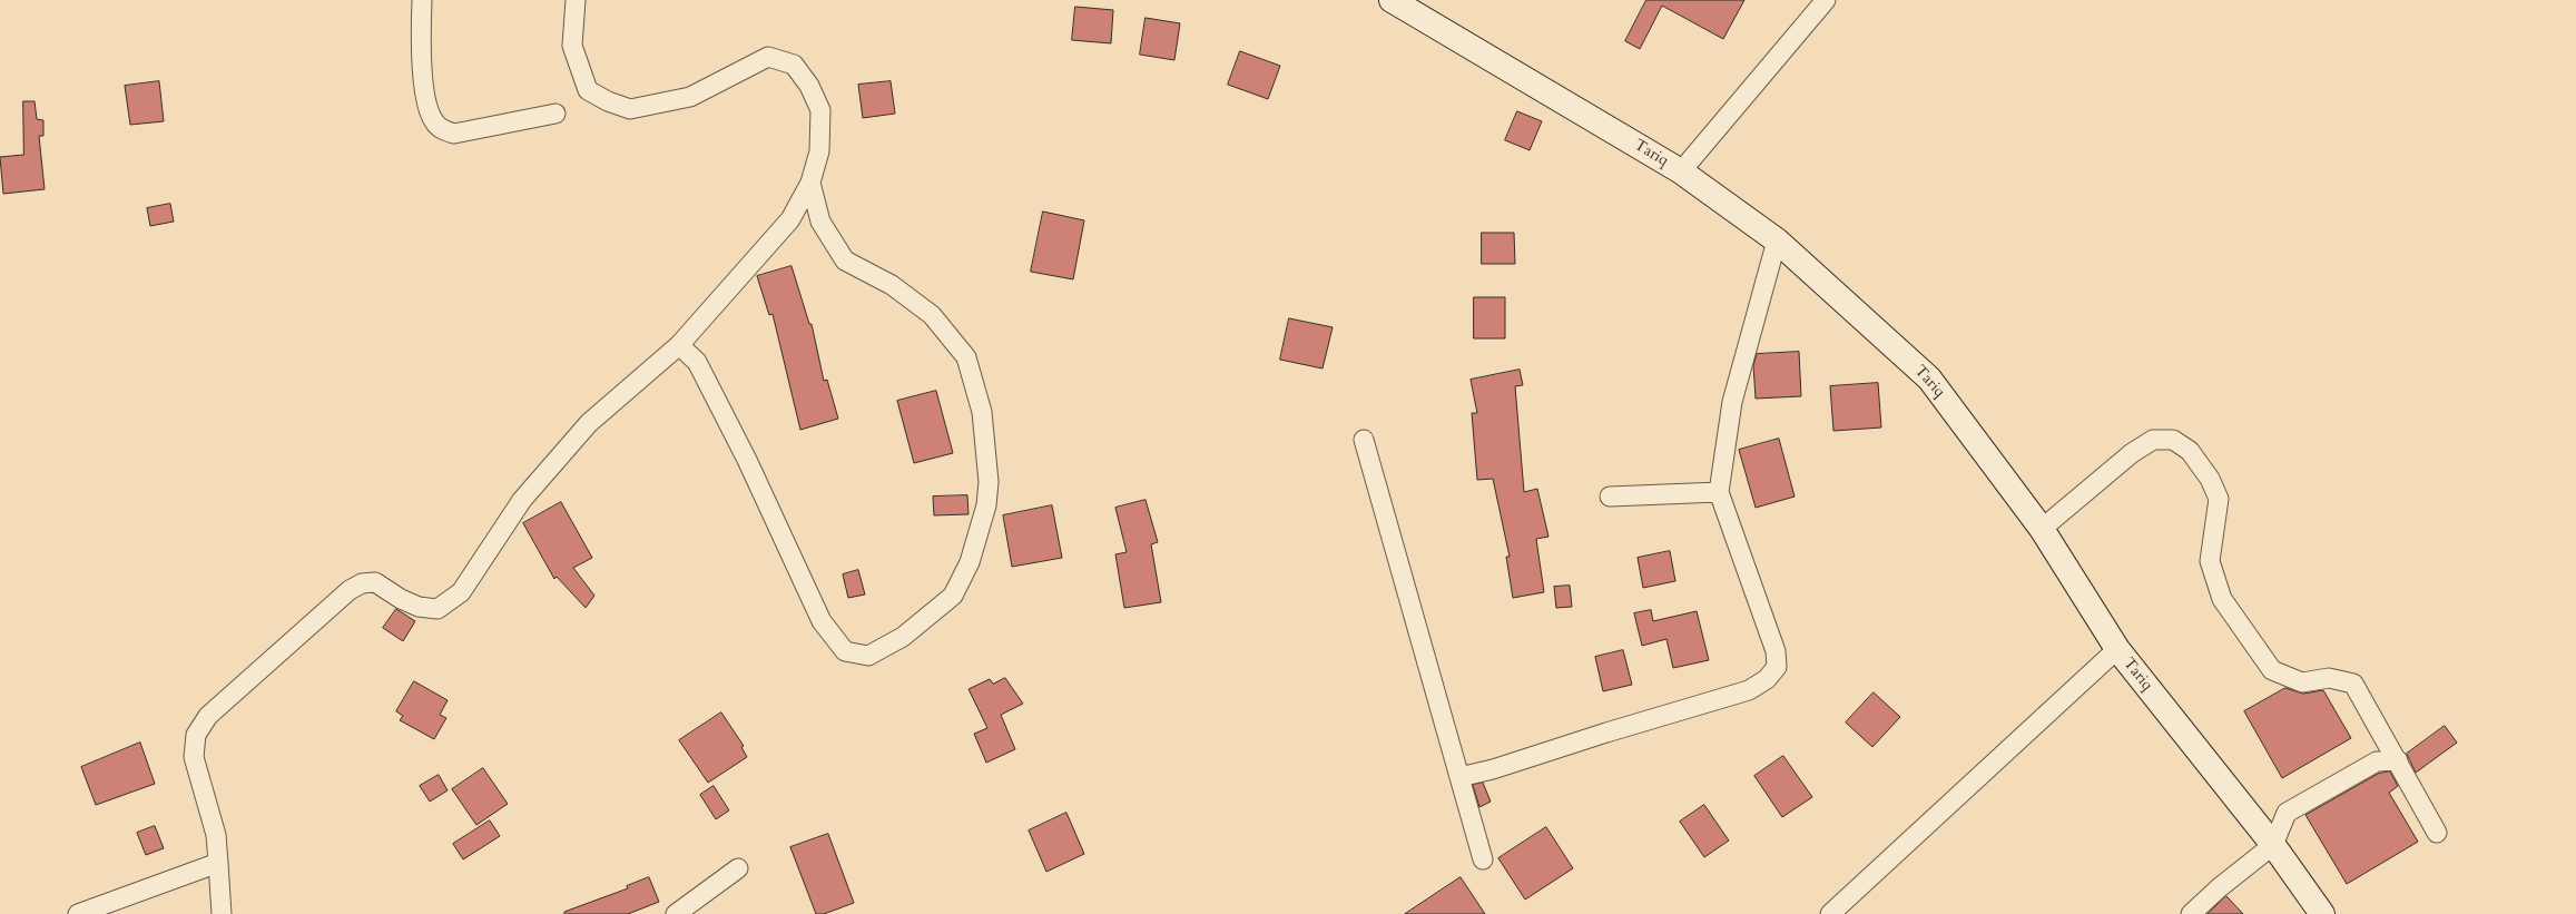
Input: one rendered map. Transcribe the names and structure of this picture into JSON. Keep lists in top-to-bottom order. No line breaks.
{"streets":{"main road":["Tariq"]}}
